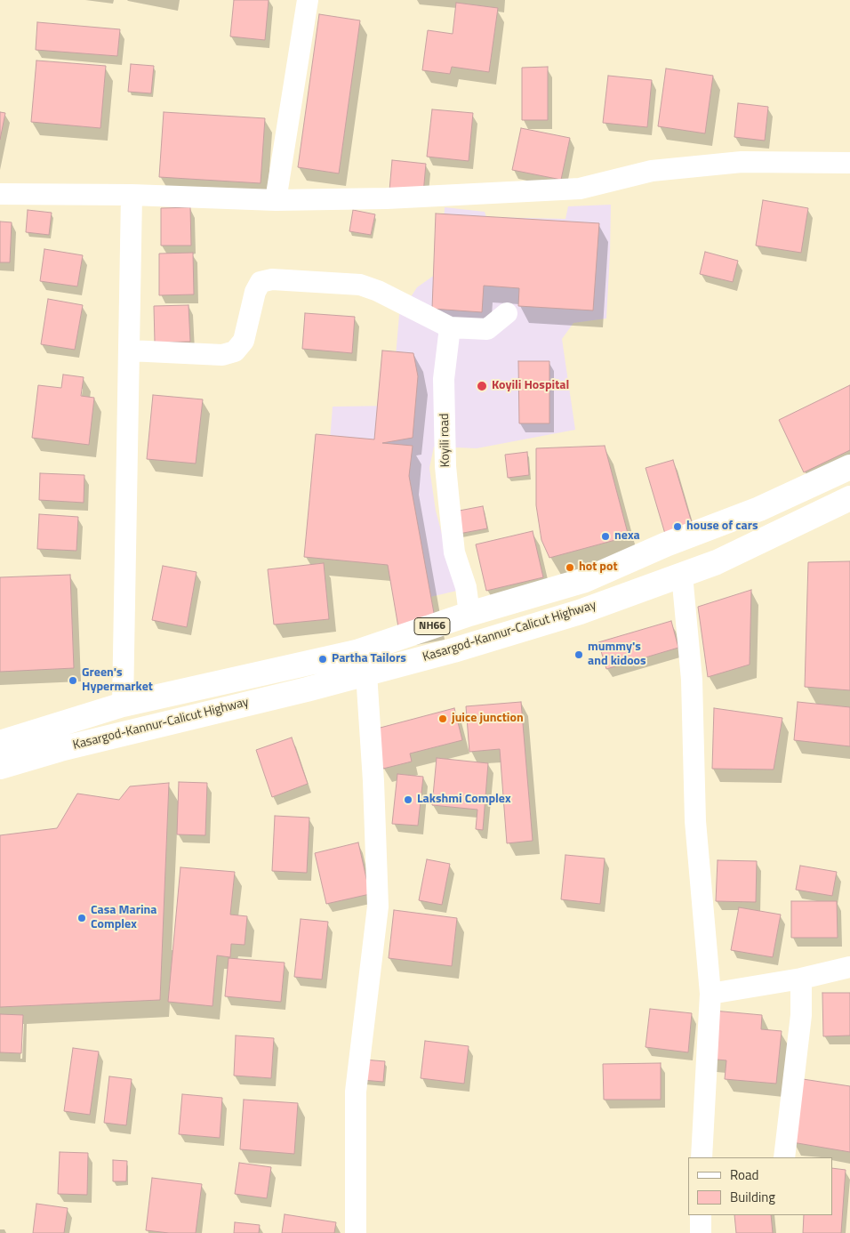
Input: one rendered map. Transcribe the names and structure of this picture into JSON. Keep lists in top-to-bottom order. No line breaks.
{"streets":{"highway":["NH66","Kasargod-Kannur-Calicut Highway"],"street":["Koyili road"]},"crossings":[["Koyili road","Kasargod-Kannur-Calicut Highway"]],"places":["Koyili Hospital","house of cars","nexa","hot pot","mummy's and kidoos","Partha Tailors","Green's Hypermarket","juice junction","Lakshmi Complex","Casa Marina Complex"],"legend":["Road","Building"]}
